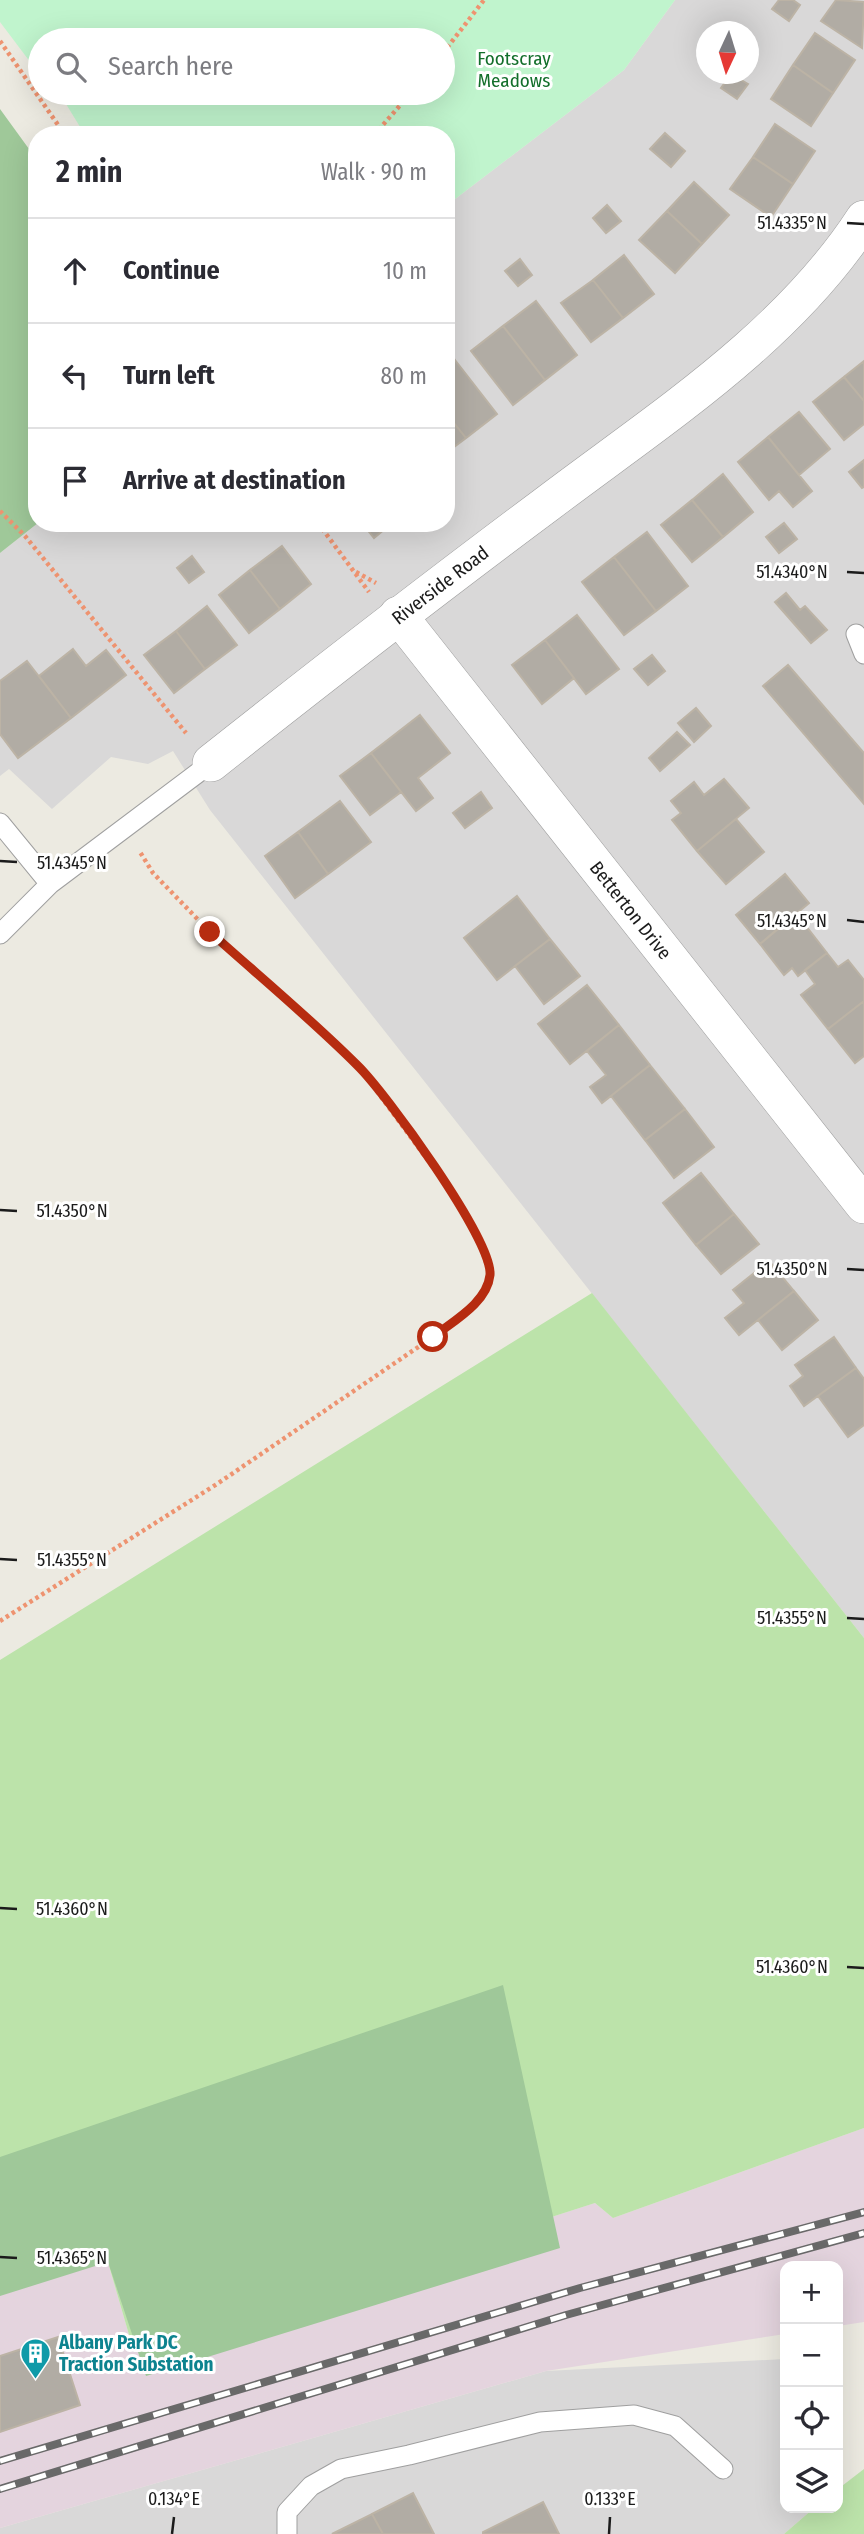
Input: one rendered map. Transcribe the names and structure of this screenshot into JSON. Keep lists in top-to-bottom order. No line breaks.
{"streets":{"street":["Riverside Road","Betterton Drive"]},"crossings":[["Riverside Road","Betterton Drive"]],"parks":["Footscray Meadows"],"places":{"building":["Albany Park DC Traction Substation"]},"north":"bottom","page":{"search":"Search here","heading":["2 min","Walk · 90 m"],"list":[["Continue","10 m"],["Turn left","80 m"],"Arrive at destination"],"map_buttons":["+","−"]},"coordinates":["51.4335°N","51.4340°N","51.4345°N","51.4350°N","51.4355°N","51.4360°N","51.4365°N","0.134°E","0.133°E"]}
